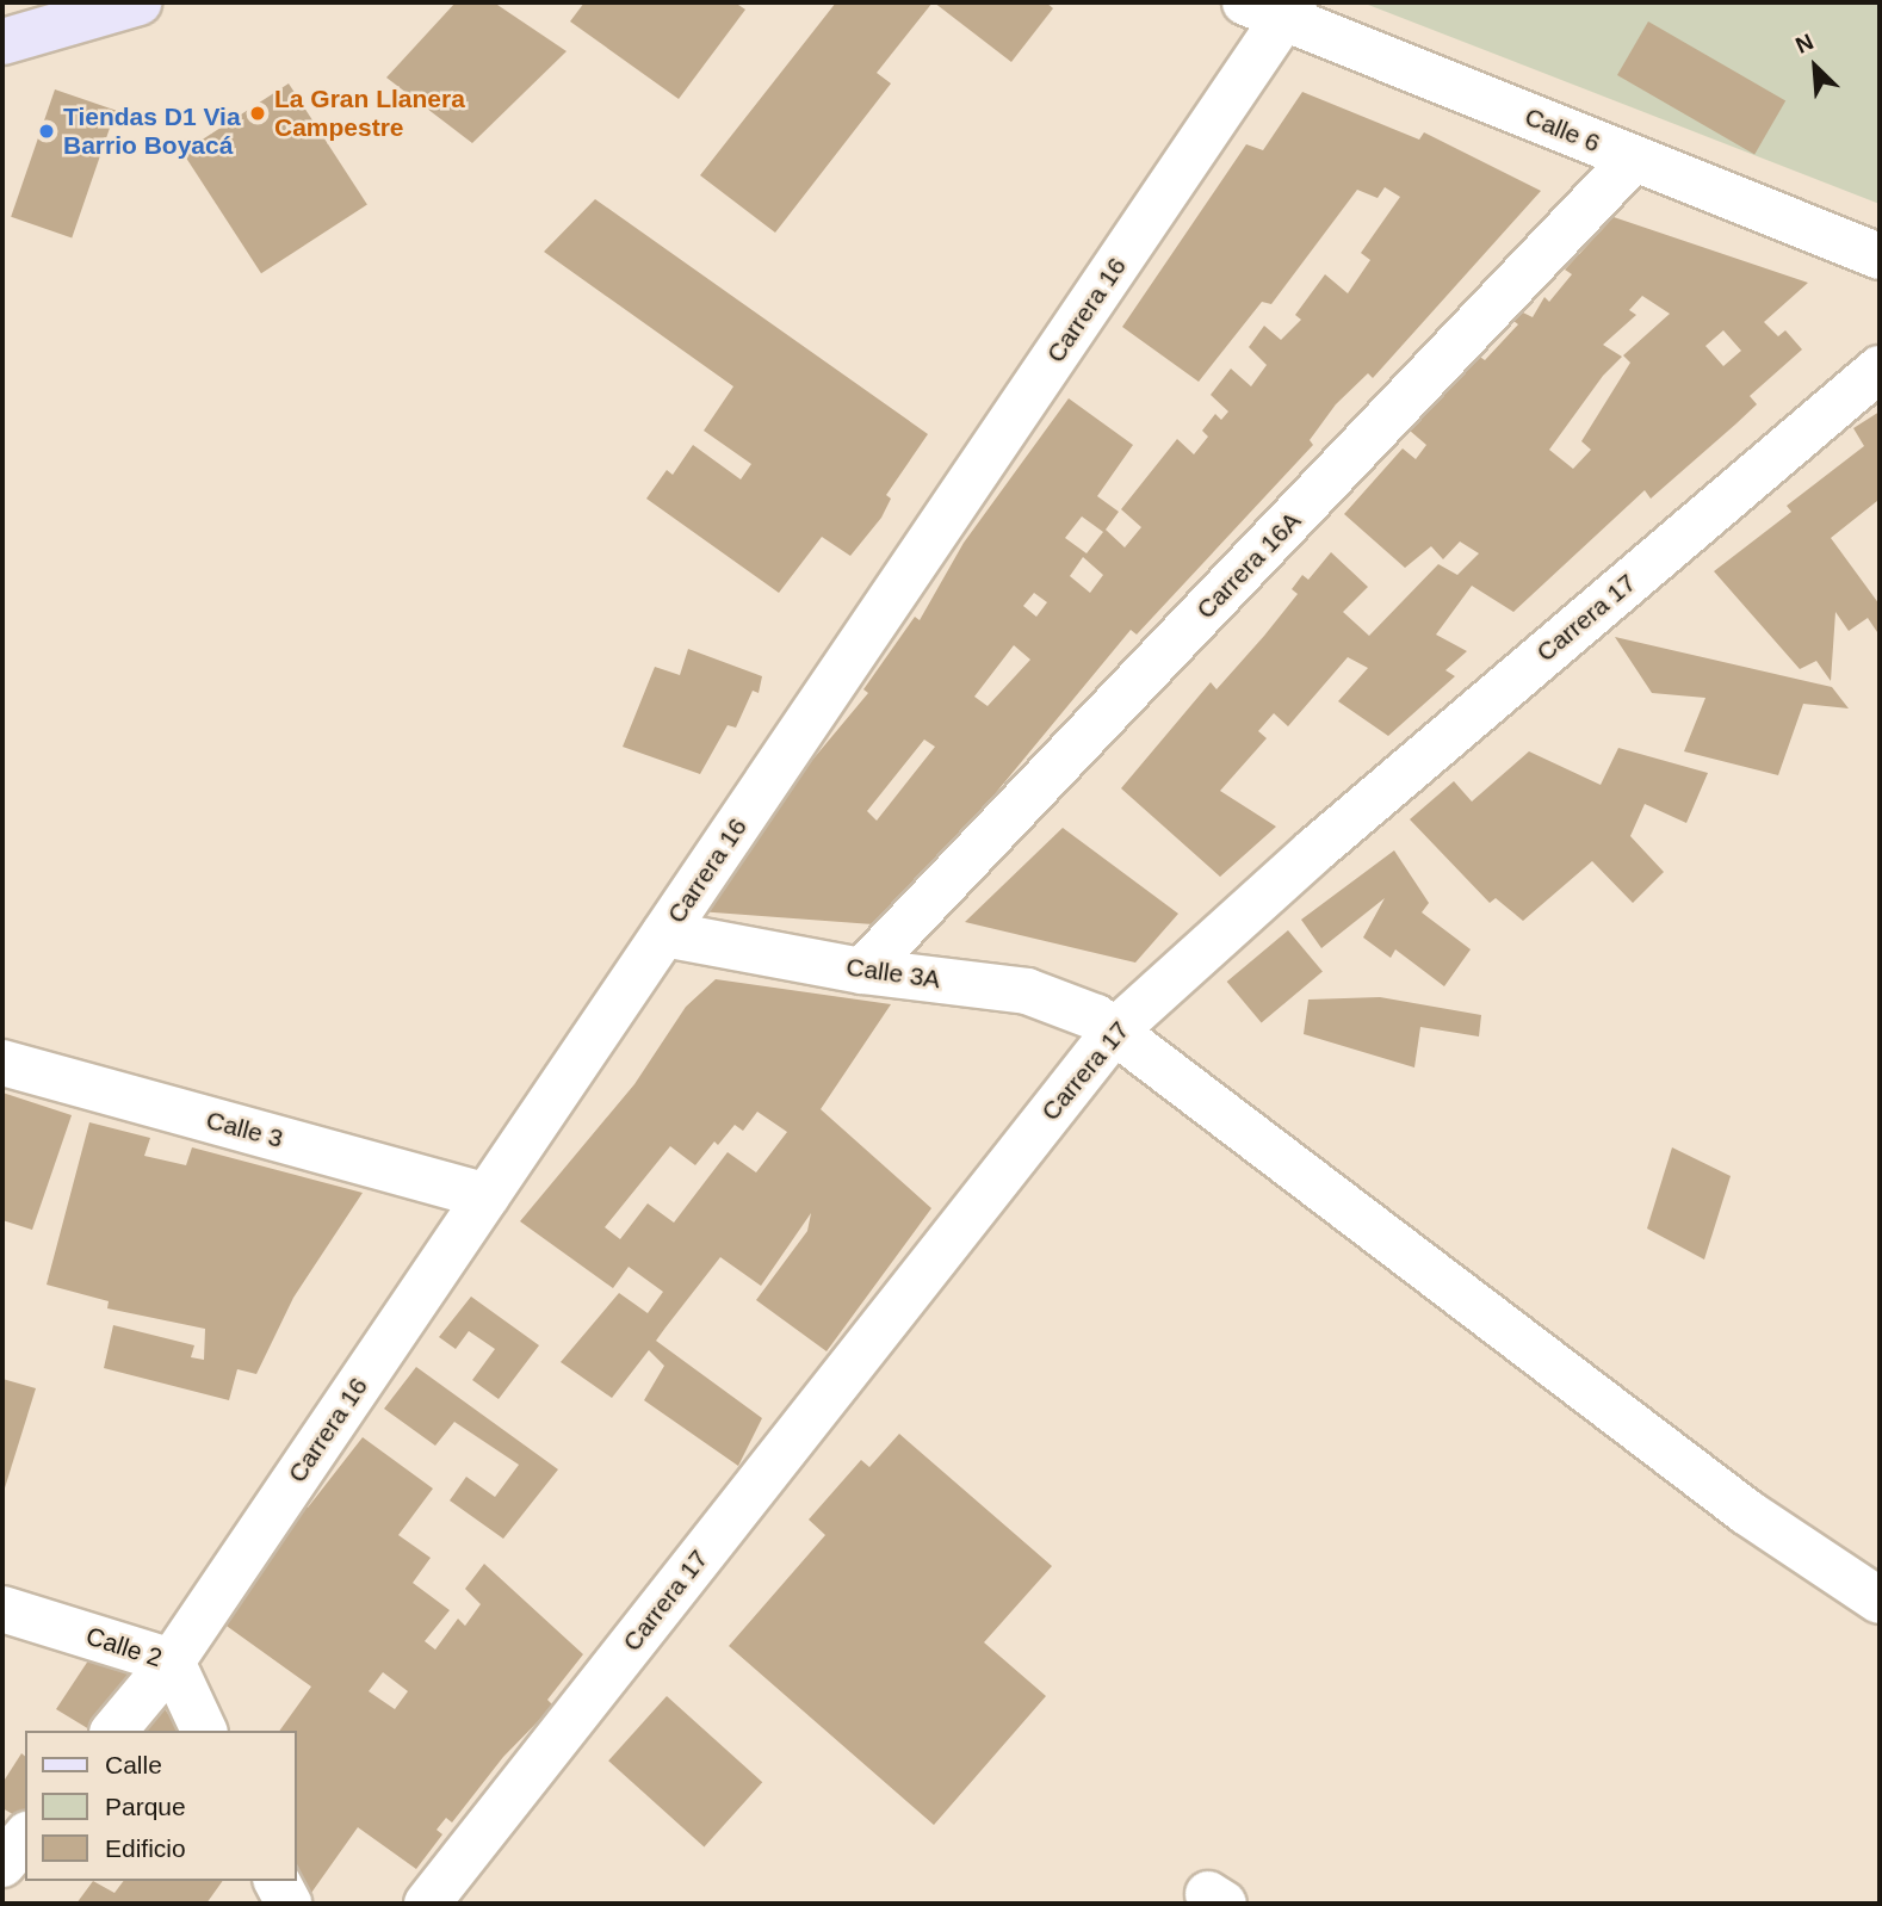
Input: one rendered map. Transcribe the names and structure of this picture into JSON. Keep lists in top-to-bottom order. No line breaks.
{"streets":{"street":["Calle 6","Carrera 16","Carrera 16A","Carrera 17","Calle 3A","Calle 3","Calle 2"]},"crossings":[["Calle 6","Carrera 16"],["Calle 6","Carrera 16A"],["Carrera 16","Calle 3A"],["Carrera 16","Calle 3"],["Carrera 16","Calle 2"],["Carrera 16A","Calle 3A"],["Carrera 17","Calle 3A"]],"places":["La Gran Llanera Campestre","Tiendas D1 Via Barrio Boyacá"],"legend":["Calle","Parque","Edificio"],"north":"top left"}
